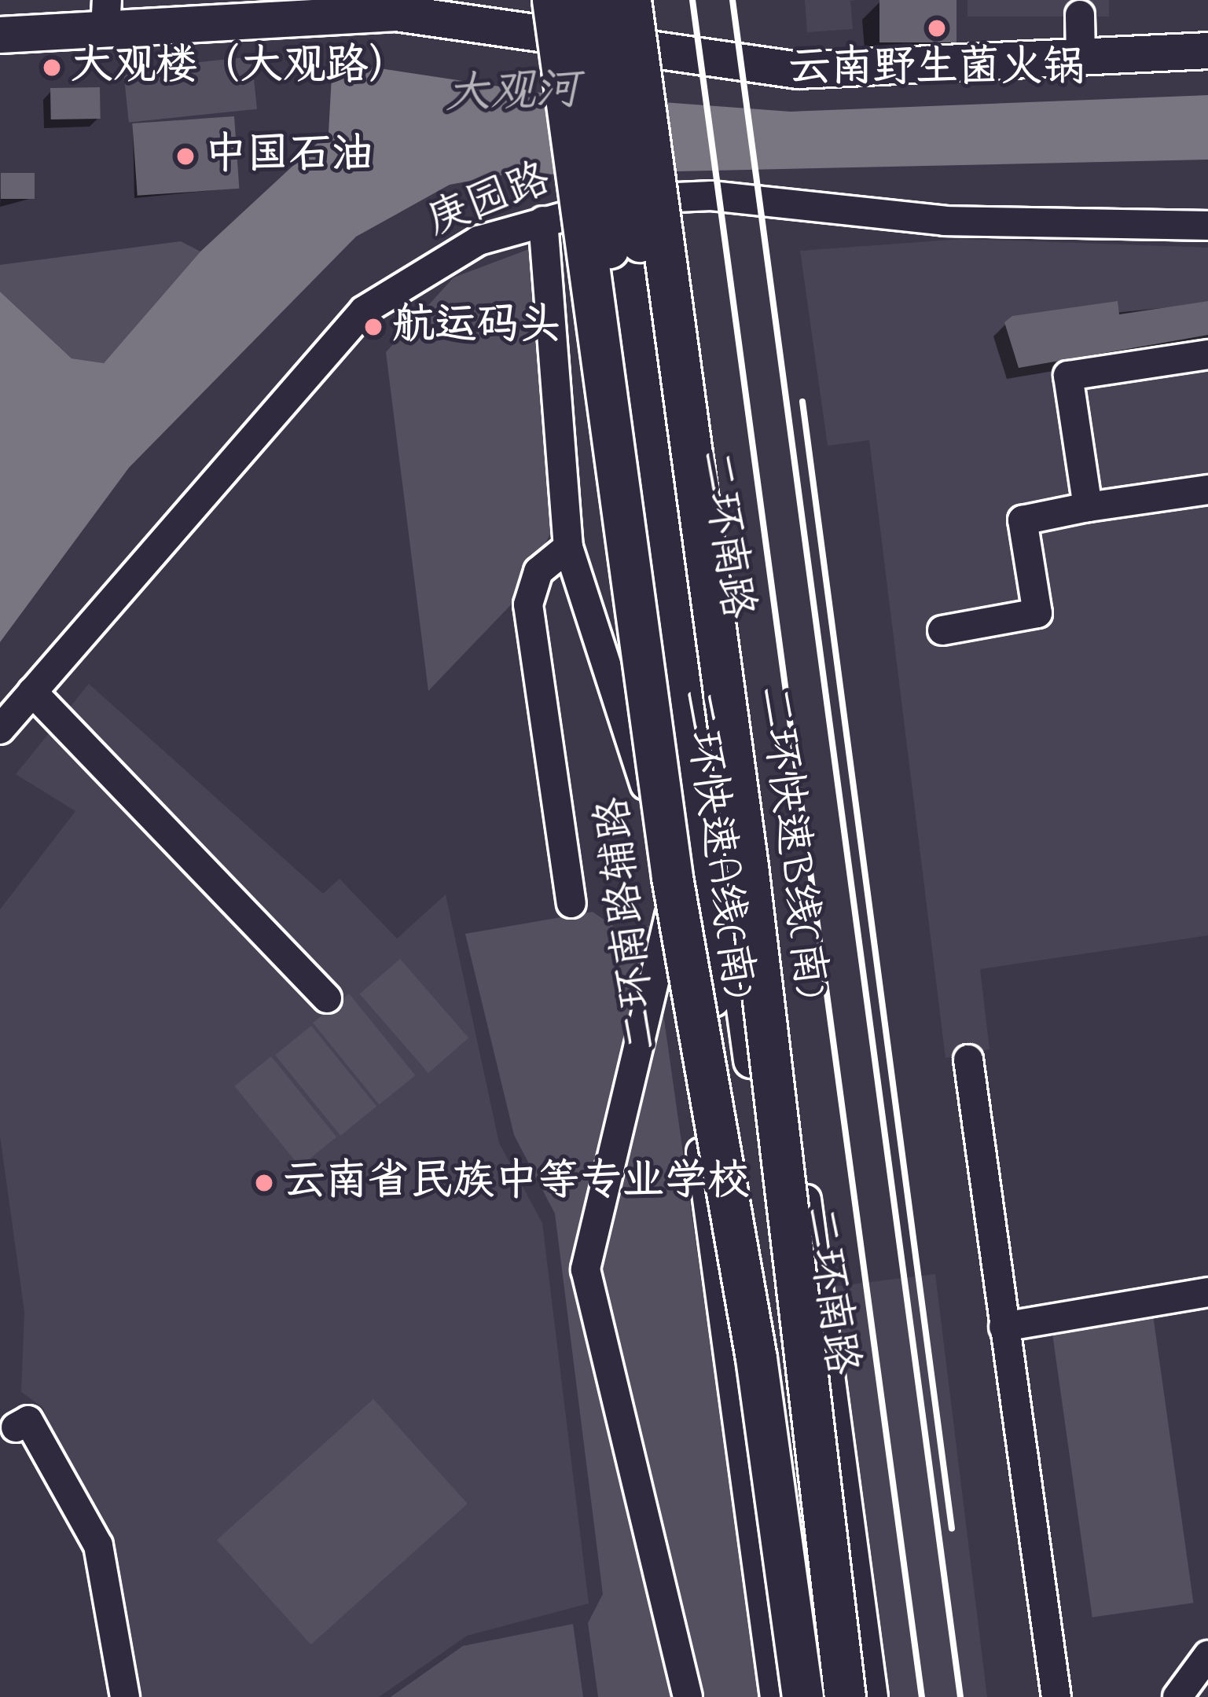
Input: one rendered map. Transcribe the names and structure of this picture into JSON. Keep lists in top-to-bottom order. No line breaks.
{"streets":{"highway":["二环快速B线(南)","二环快速A线(南)"],"main road":["二环南路"],"street":["庚园路","二环南路辅路"]},"crossings":[["二环南路","二环快速B线(南)"],["二环南路","二环快速A线(南)"],["二环南路","二环南路辅路"]],"water":["大观河"],"places":["云南野生菌火锅","大观楼（大观路）","中国石油","航运码头","云南省民族中等专业学校"]}
